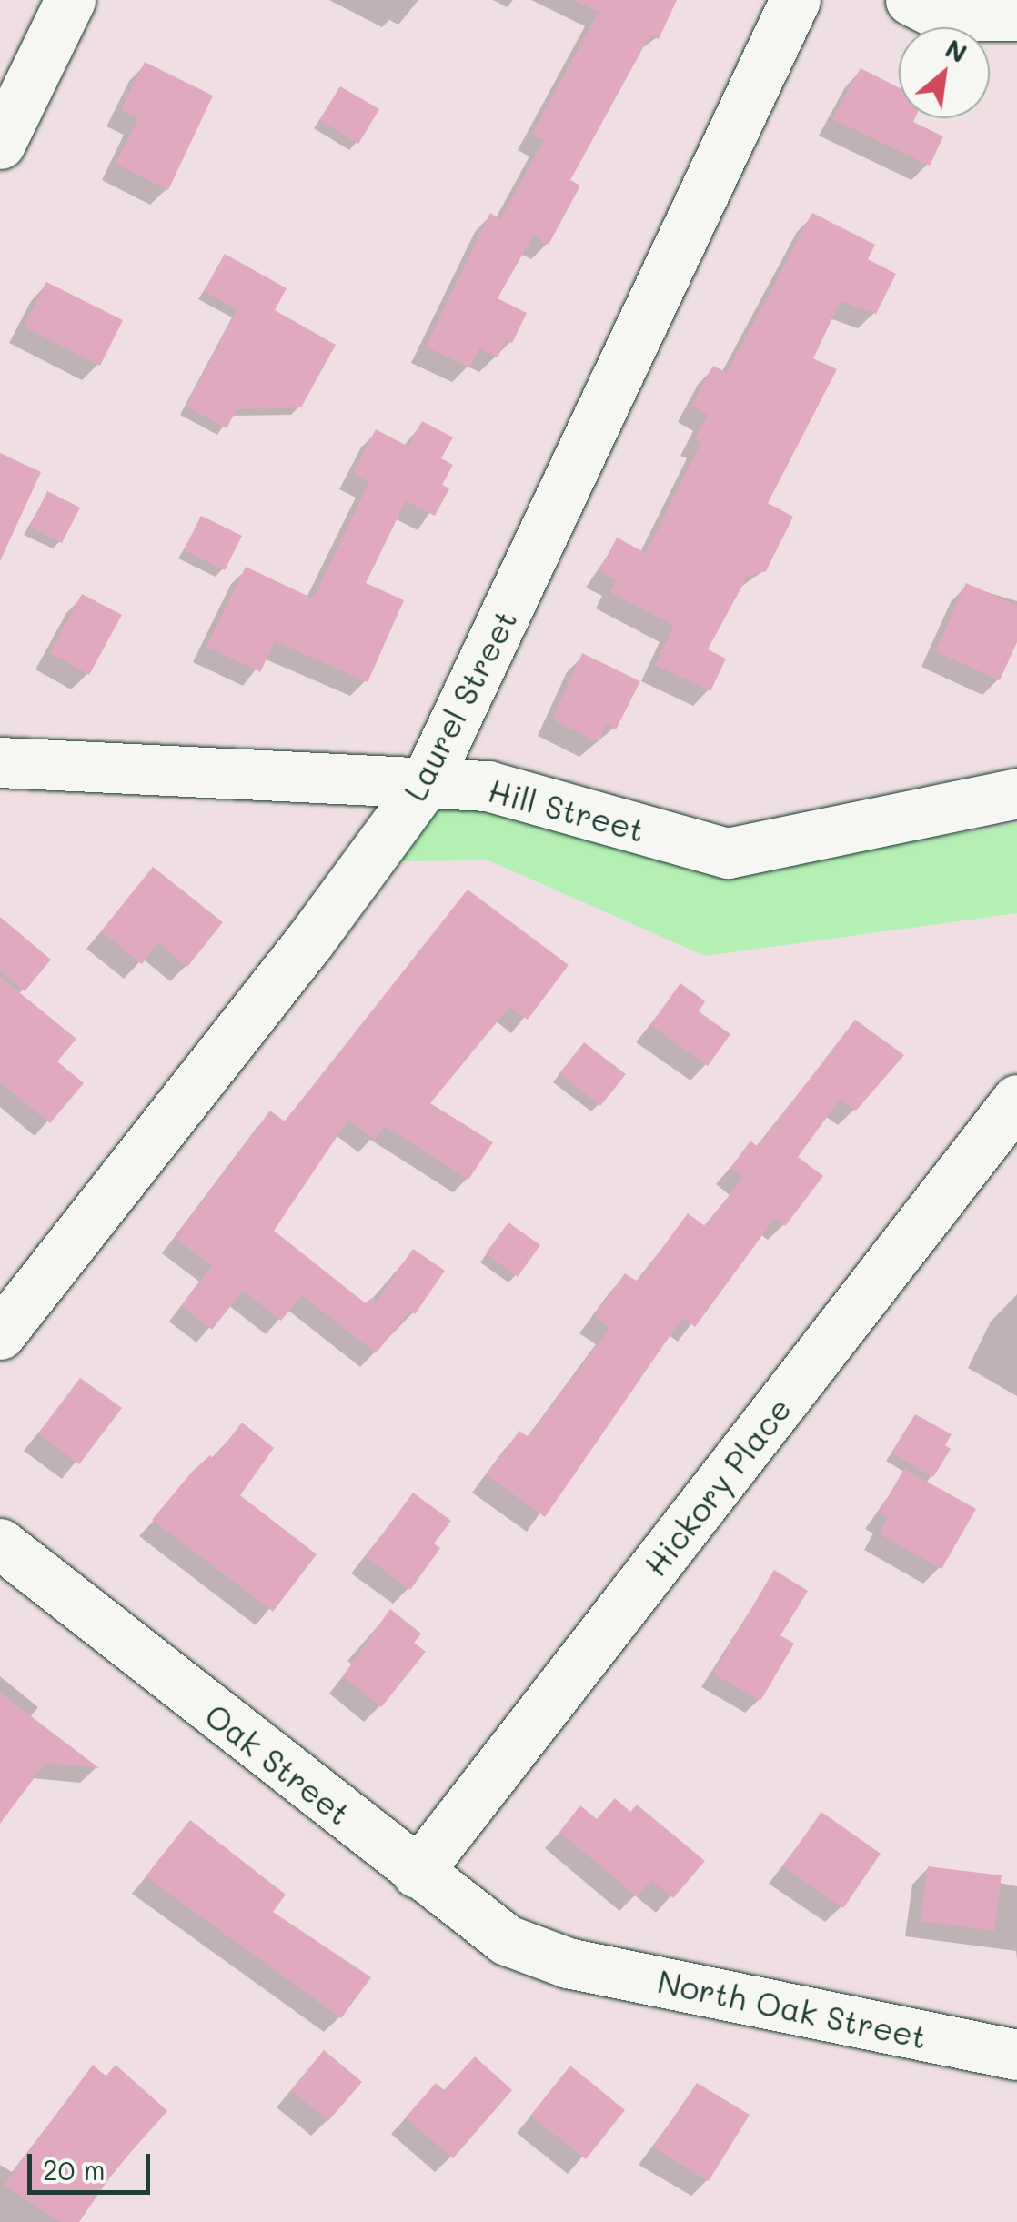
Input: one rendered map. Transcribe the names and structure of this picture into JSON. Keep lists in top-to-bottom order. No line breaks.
{"streets":{"street":["Laurel Street","Hill Street","Hickory Place","Oak Street","North Oak Street"]},"crossings":[["Laurel Street","Hill Street"],["Hickory Place","Oak Street"],["Oak Street","North Oak Street"]],"scale_bar":"20 m","north":"top right"}
